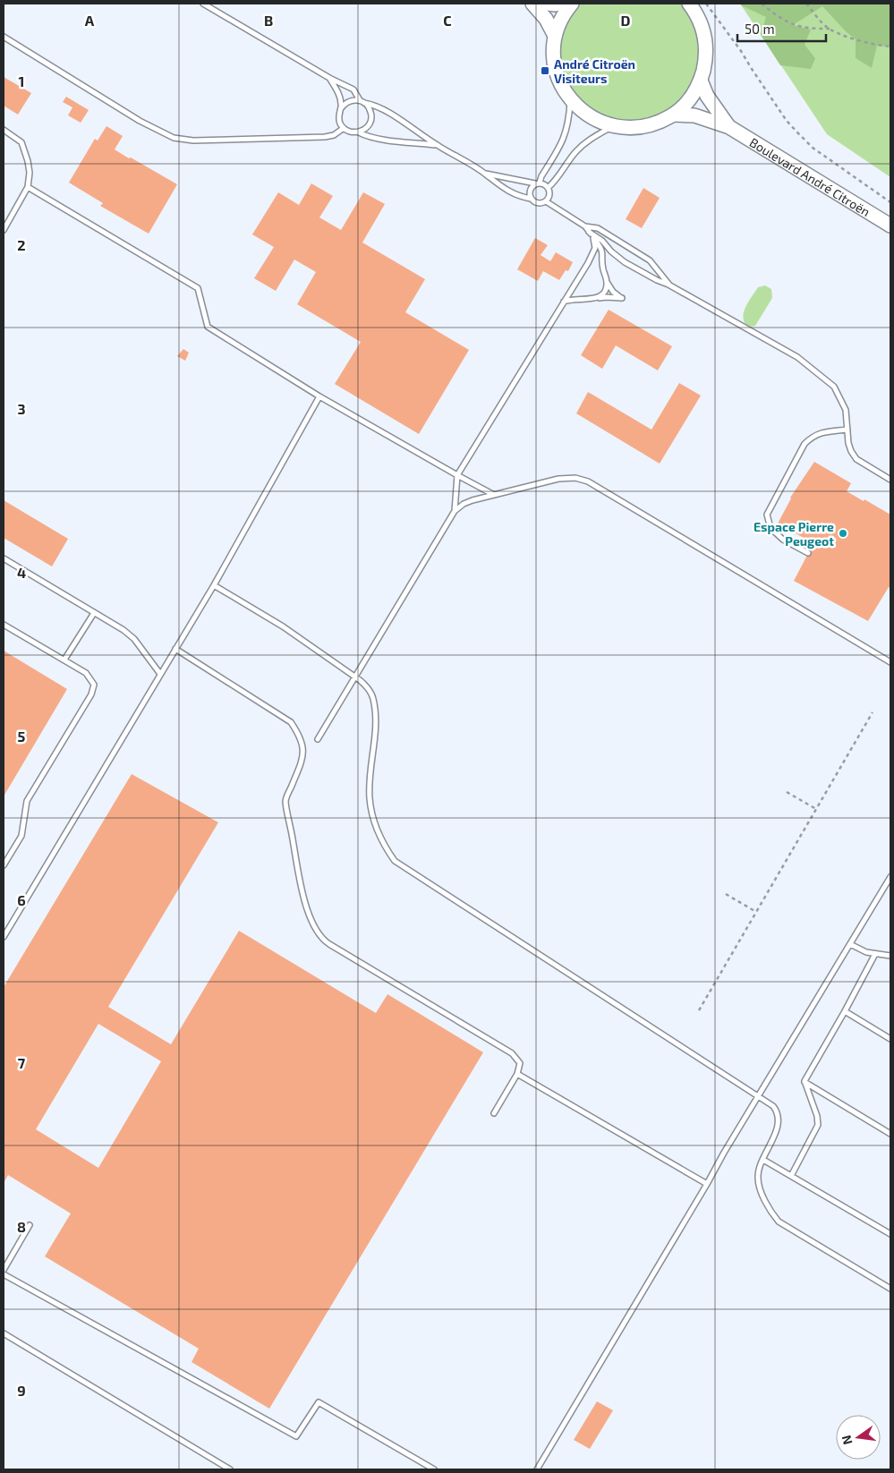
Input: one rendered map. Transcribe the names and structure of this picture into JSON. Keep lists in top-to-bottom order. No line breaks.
{"streets":{"main road":["Boulevard André Citroën"]},"places":{"transit":["André Citroën Visiteurs"],"other":["Espace Pierre Peugeot"]},"scale_bar":"50 m","north":"left","grid":{"columns":["A","B","C","D"],"rows":["1","2","3","4","5","6","7","8","9"]}}
